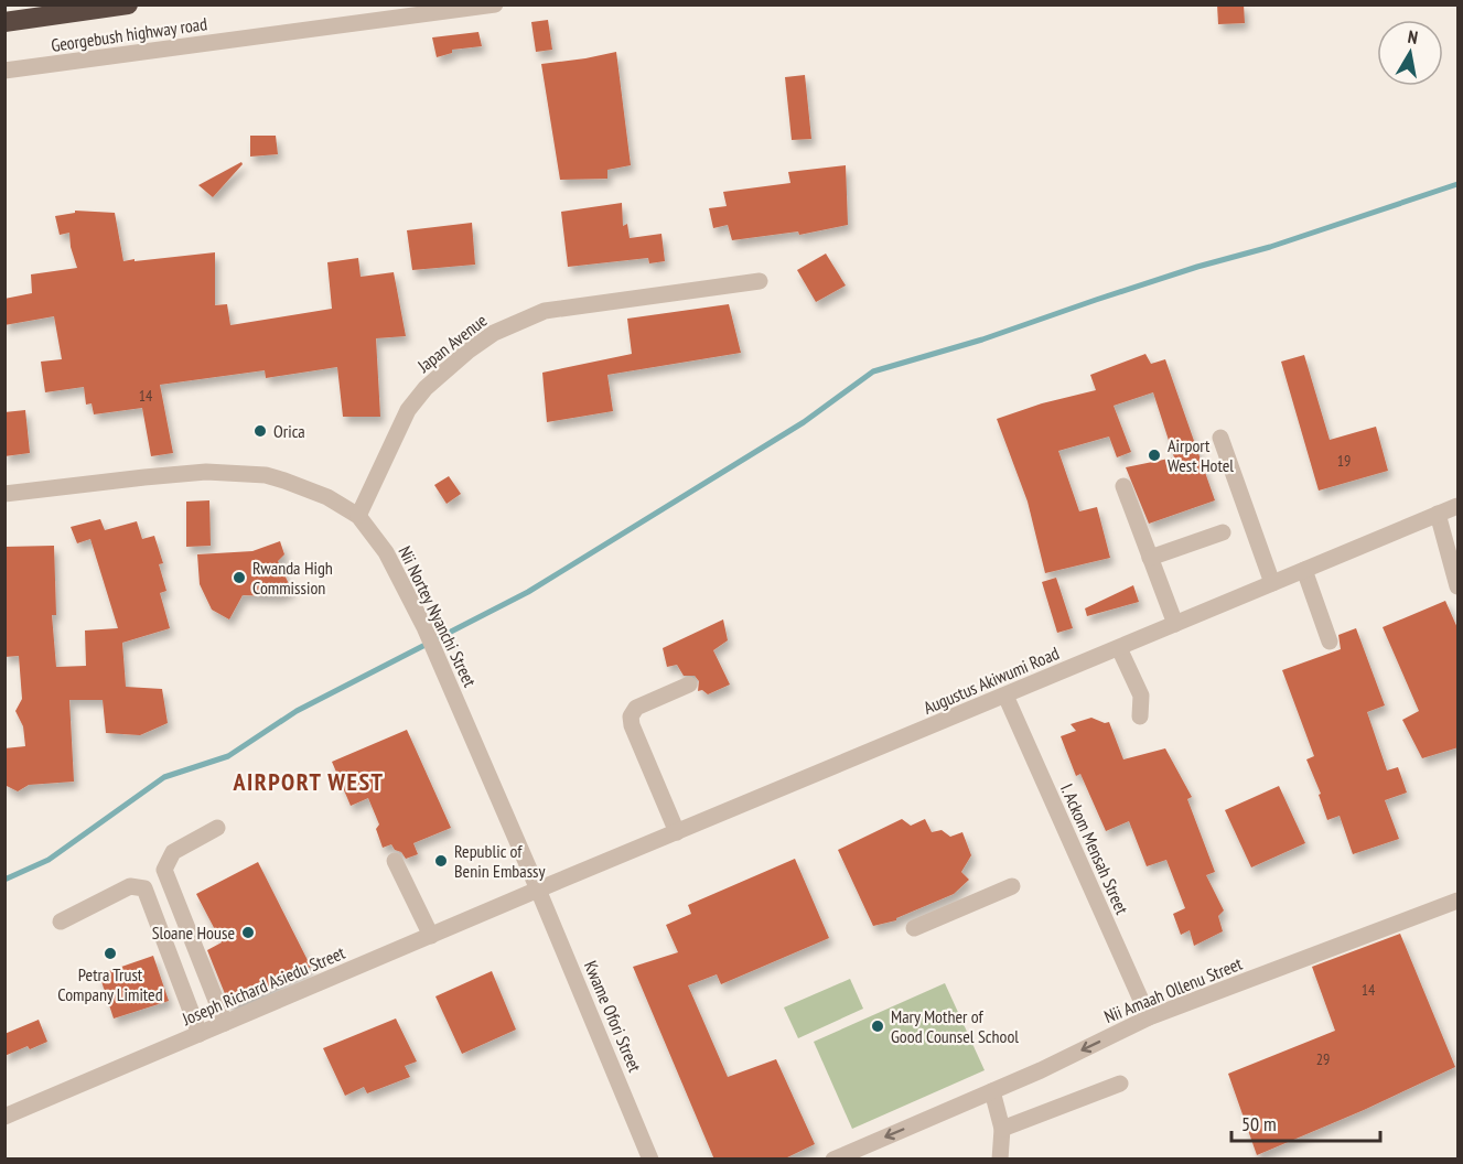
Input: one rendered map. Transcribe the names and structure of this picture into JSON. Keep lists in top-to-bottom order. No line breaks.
{"streets":{"street":["Georgebush highway road","Japan Avenue","Nii Nortey Nyanchi Street","Augustus Akiwumi Road","I. Ackom Mensah Street","Joseph Richard Asiedu Street","Nii Amaah Ollenu Street","Kwame Ofori Street"]},"crossings":[["Japan Avenue","Nii Nortey Nyanchi Street"],["Nii Nortey Nyanchi Street","Augustus Akiwumi Road"],["Nii Nortey Nyanchi Street","Joseph Richard Asiedu Street"],["Nii Nortey Nyanchi Street","Kwame Ofori Street"],["Augustus Akiwumi Road","I. Ackom Mensah Street"],["Augustus Akiwumi Road","Joseph Richard Asiedu Street"],["Augustus Akiwumi Road","Kwame Ofori Street"],["I. Ackom Mensah Street","Nii Amaah Ollenu Street"],["Joseph Richard Asiedu Street","Kwame Ofori Street"]],"districts":["AIRPORT WEST"],"places":["Orica","Airport West Hotel","Rwanda High Commission","Republic of Benin Embassy","Sloane House","Petra Trust Company Limited","Mary Mother of Good Counsel School"],"house_numbers":["14","19","14","29"],"scale_bar":"50 m","north":"top"}
